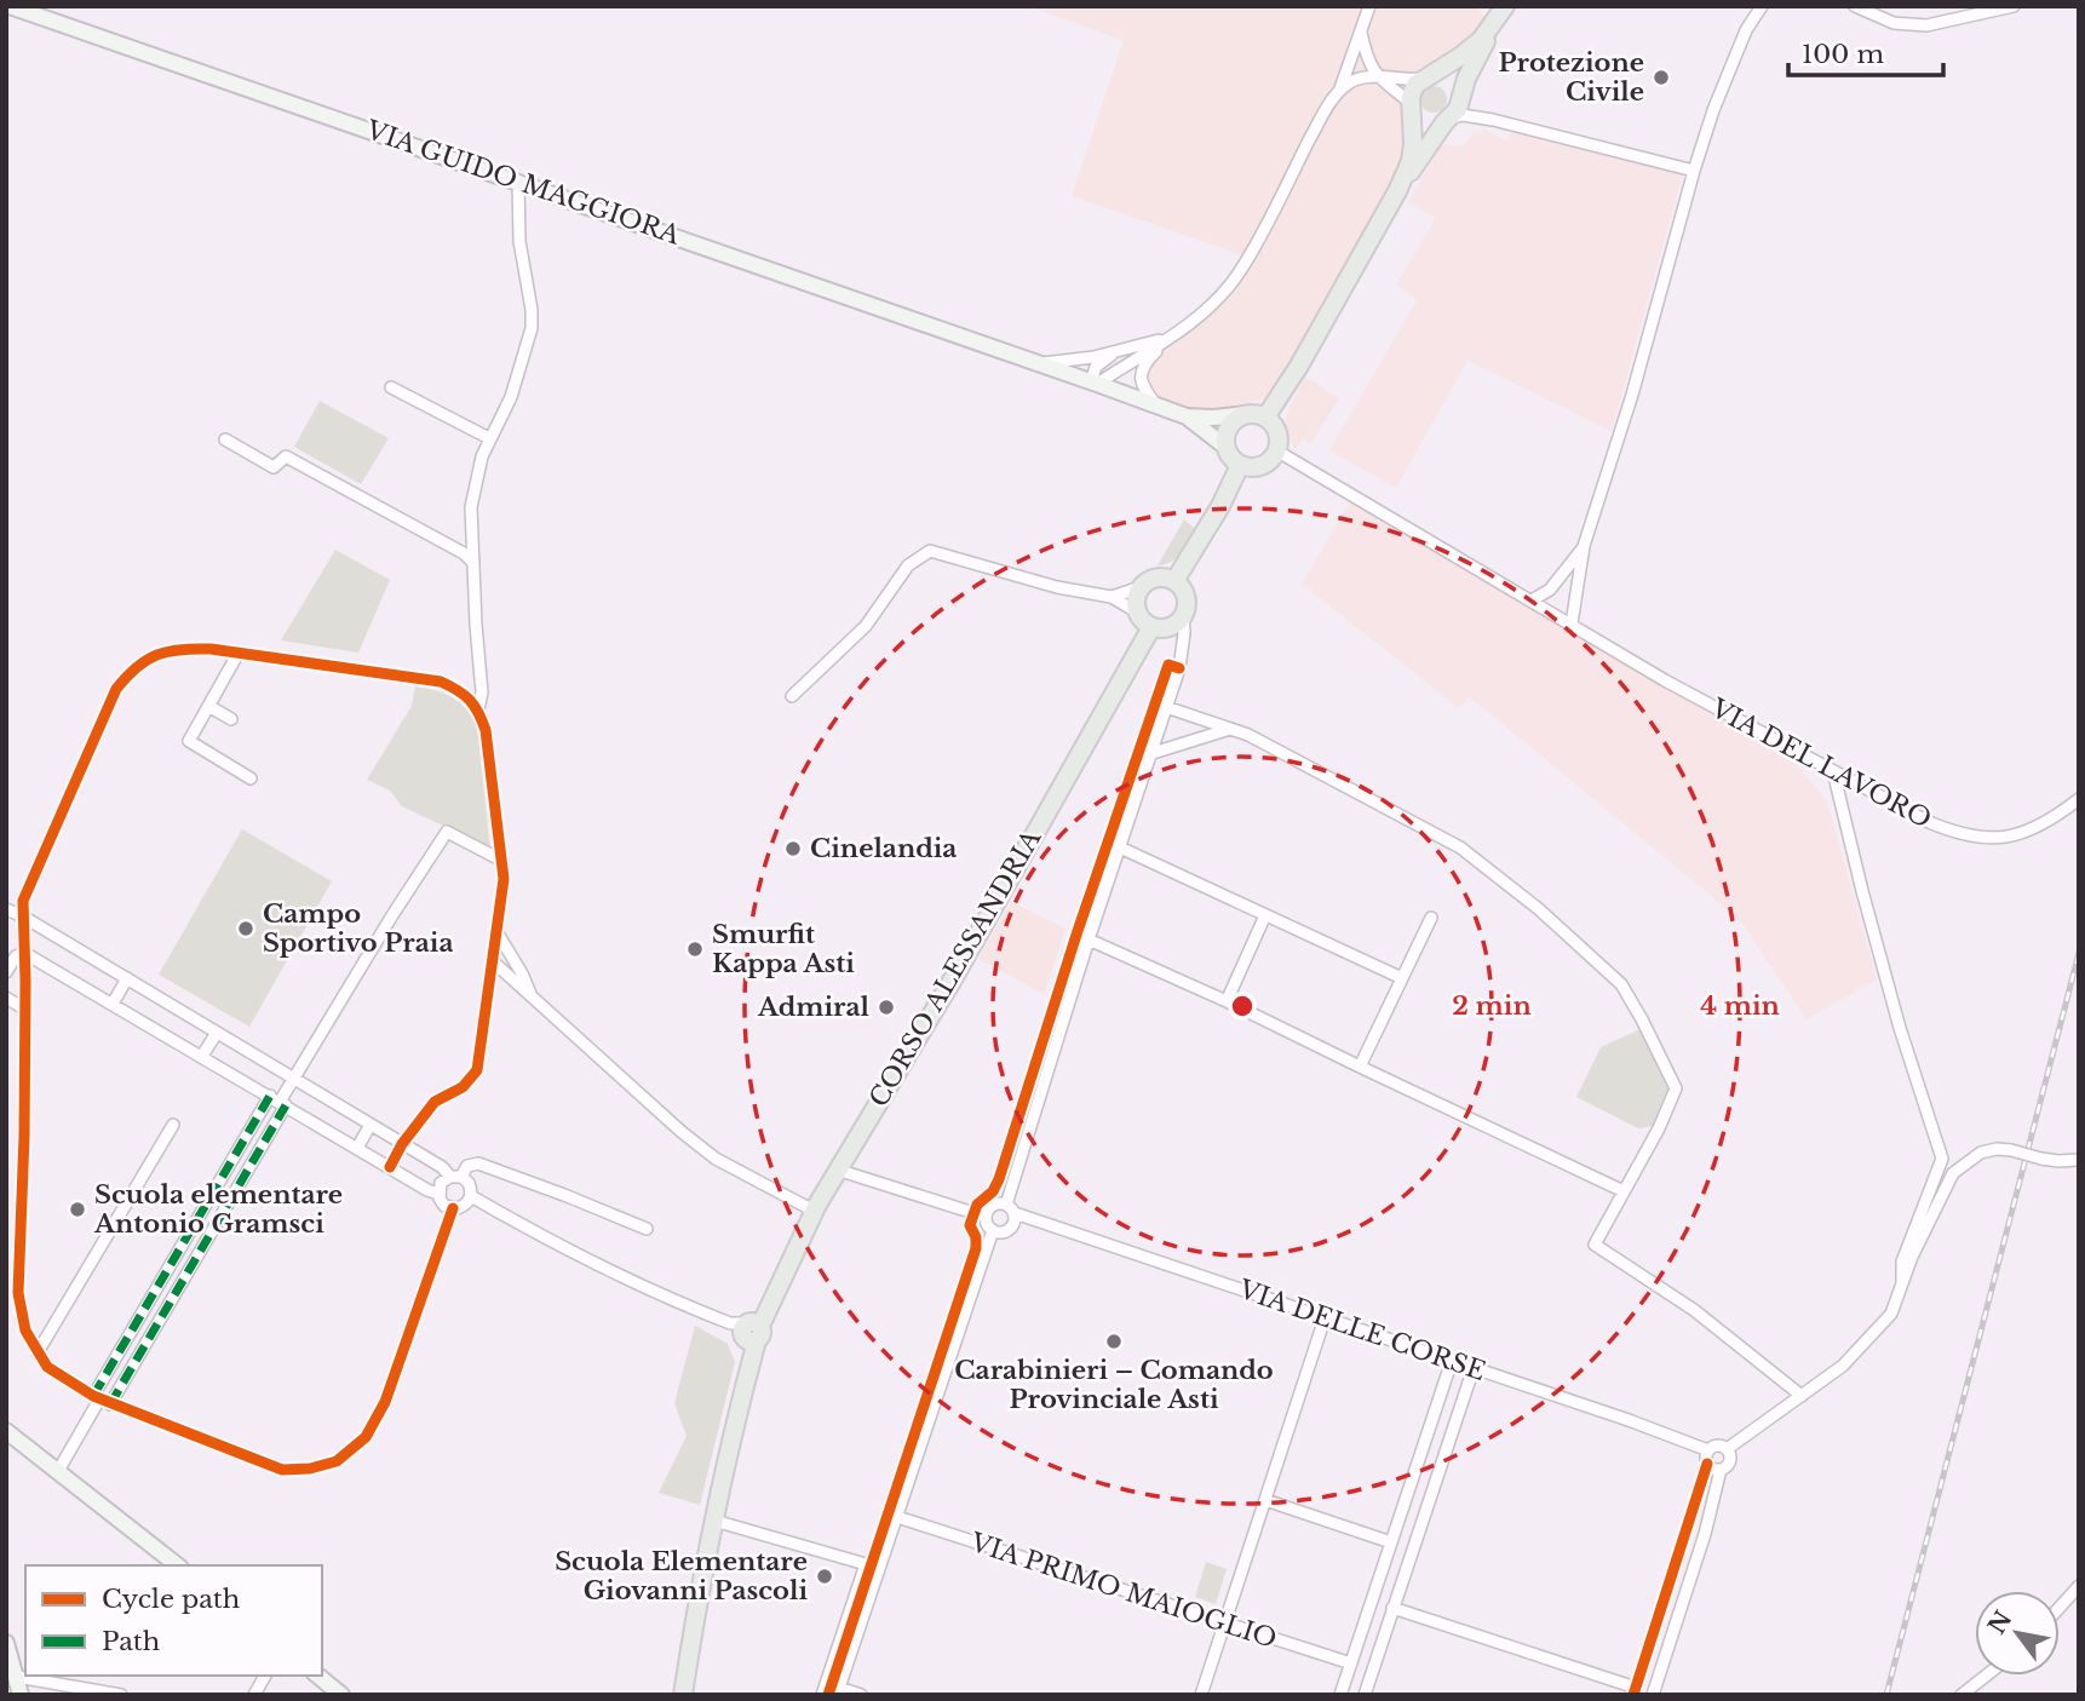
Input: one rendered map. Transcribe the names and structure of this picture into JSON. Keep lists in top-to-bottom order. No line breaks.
{"streets":{"main road":["CORSO ALESSANDRIA"],"street":["VIA GUIDO MAGGIORA","VIA DEL LAVORO","VIA DELLE CORSE","VIA PRIMO MAIOGLIO"]},"crossings":[["VIA GUIDO MAGGIORA","VIA DEL LAVORO"]],"places":["Protezione Civile","Cinelandia","Campo Sportivo Praia","Smurfit Kappa Asti","Admiral","Scuola elementare Antonio Gramsci","Carabinieri – Comando Provinciale Asti","Scuola Elementare Giovanni Pascoli"],"legend":["Cycle path","Path"],"scale_bar":"100 m","north":"top left","rings":["2 min","4 min"]}
